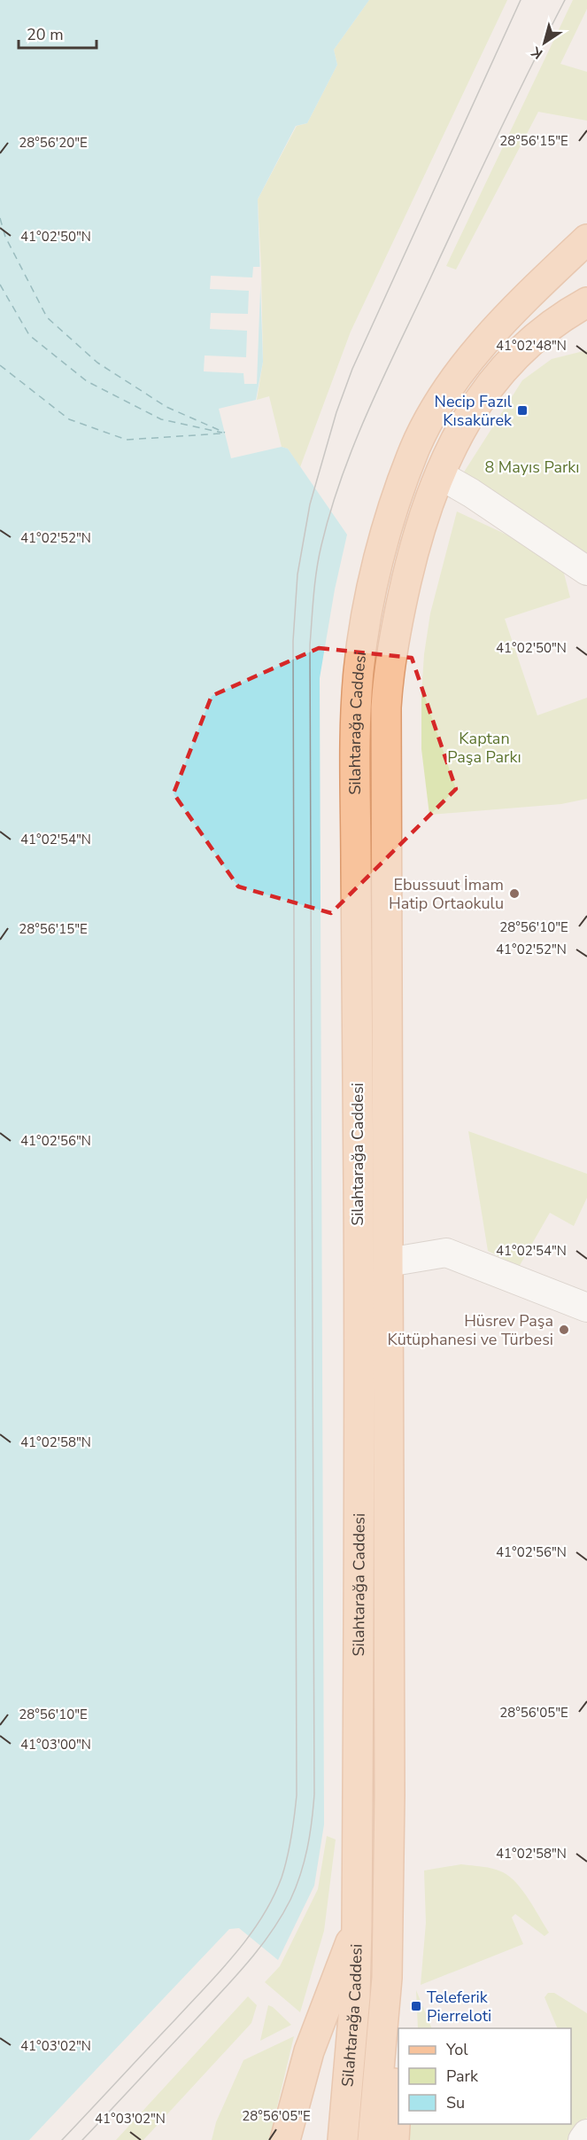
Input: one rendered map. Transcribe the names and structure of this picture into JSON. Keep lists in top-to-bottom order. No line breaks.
{"streets":{"main road":["Silahtarağa Caddesi"]},"parks":["8 Mayıs Parkı","Kaptan Paşa Parkı"],"places":{"transit":["Necip Fazıl Kısakürek","Teleferik Pierreloti"],"other":["Ebussuut İmam Hatip Ortaokulu","Hüsrev Paşa Kütüphanesi ve Türbesi"]},"legend":["Yol","Park","Su"],"scale_bar":"20 m","north":"bottom left","coordinates":["28°56'15\"E","28°56'20\"E","41°02'50\"N","41°02'48\"N","41°02'52\"N","41°02'54\"N","28°56'10\"E","41°02'56\"N","41°02'58\"N","28°56'05\"E","41°03'00\"N","41°03'02\"N"]}
